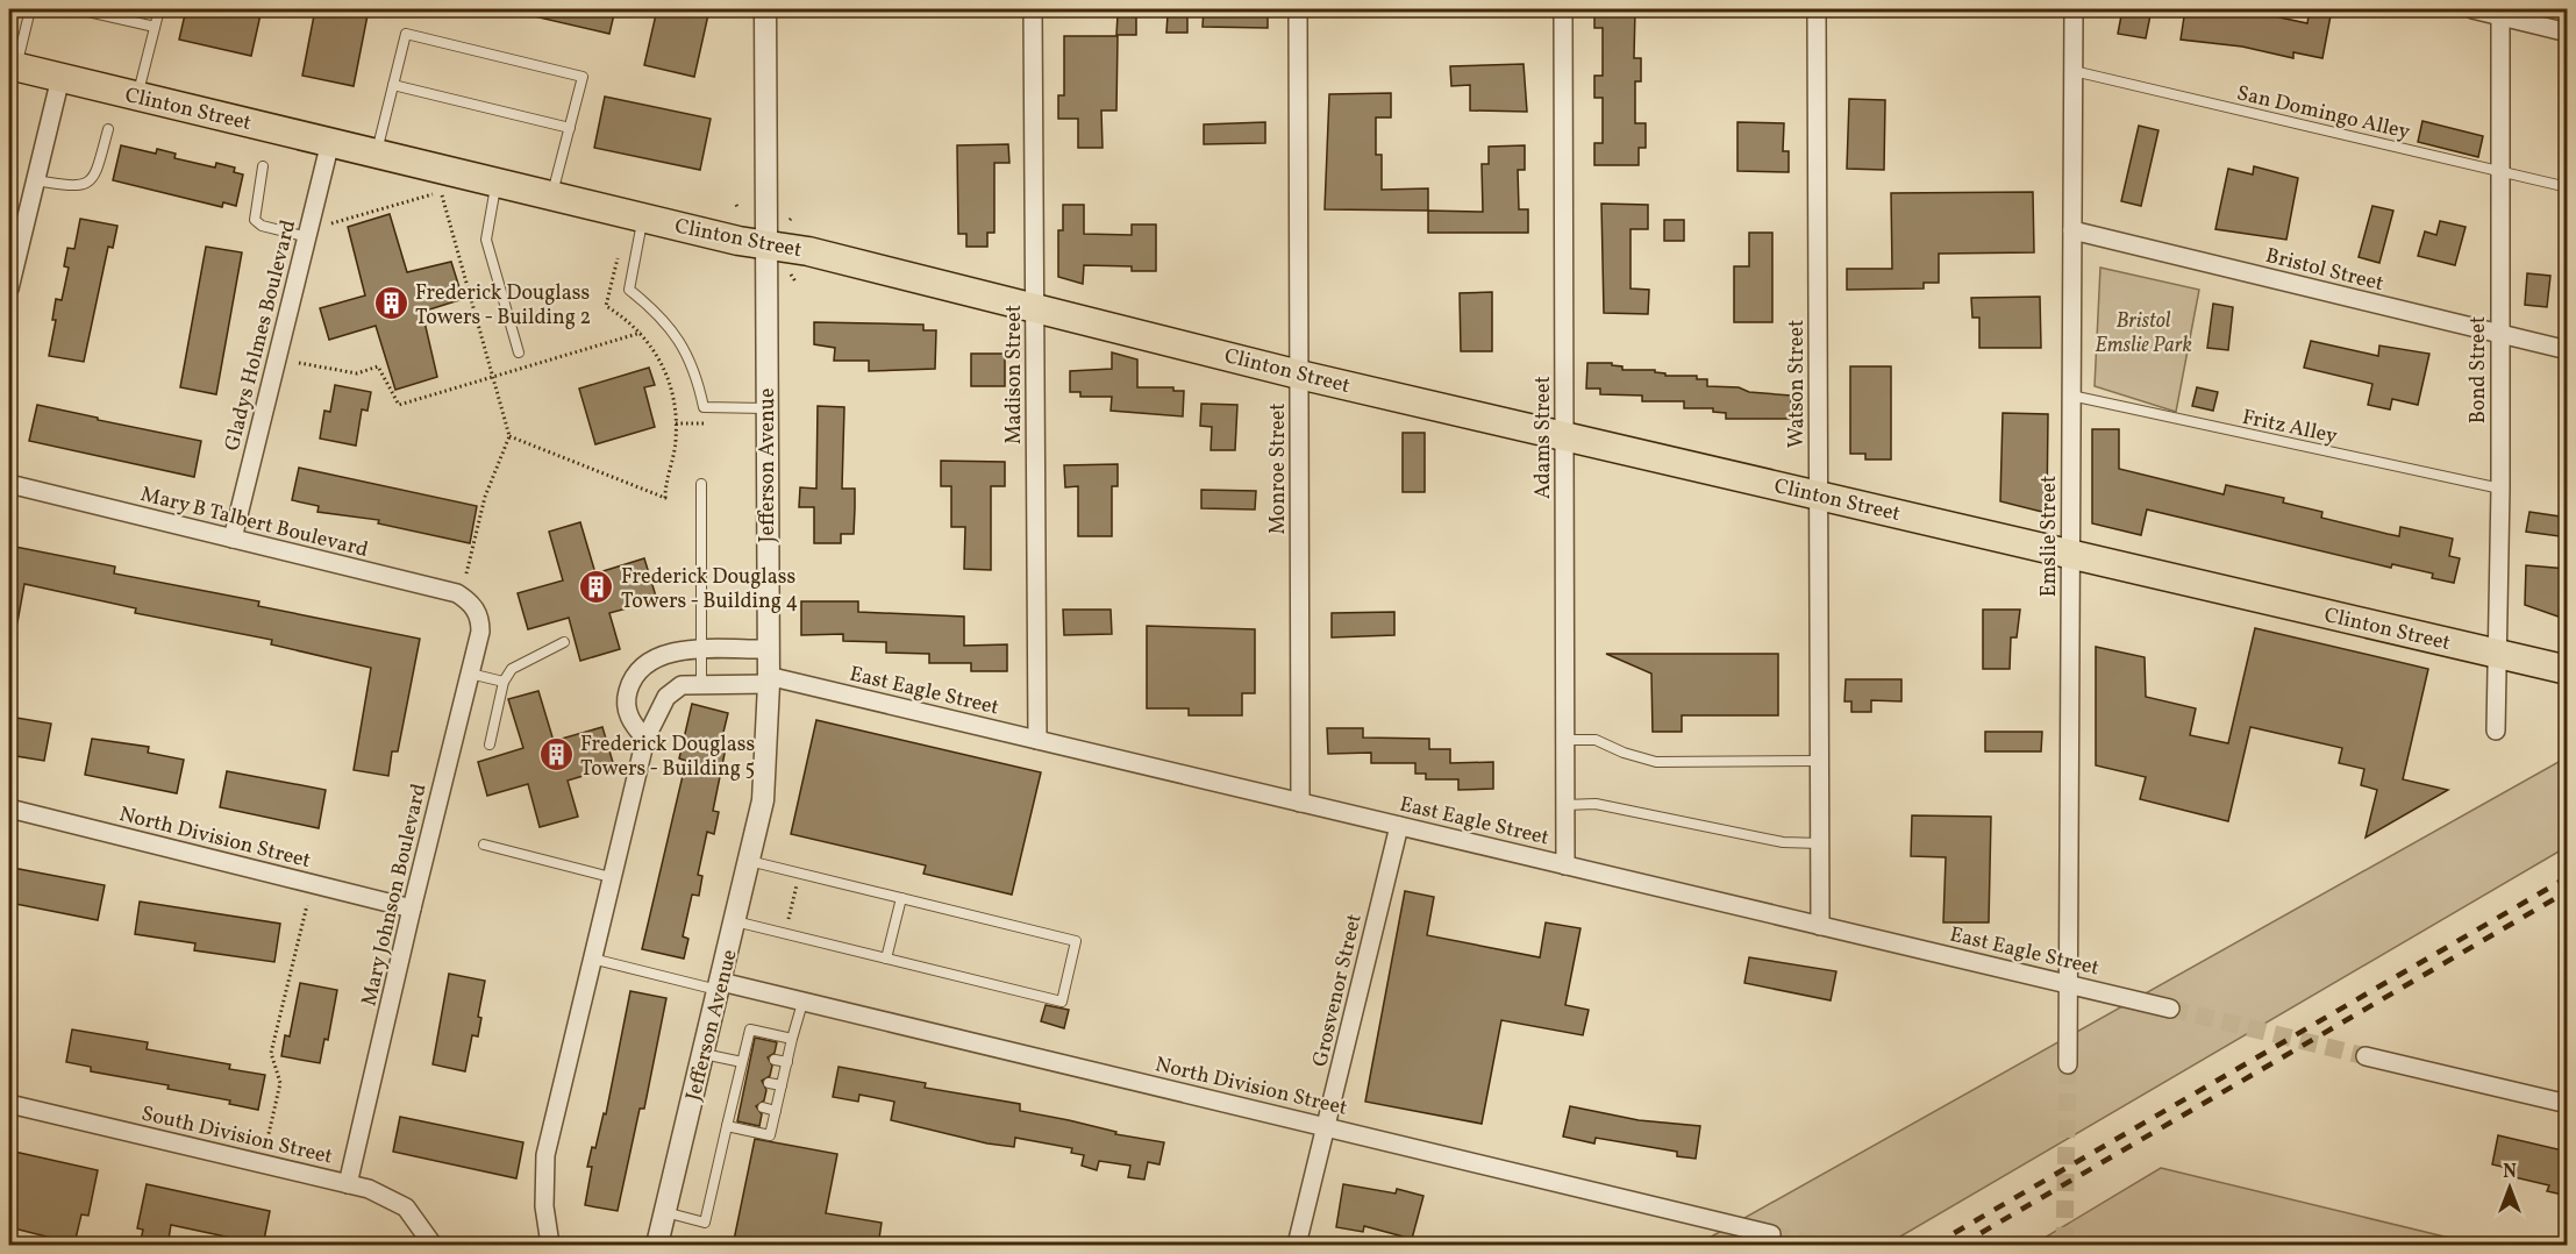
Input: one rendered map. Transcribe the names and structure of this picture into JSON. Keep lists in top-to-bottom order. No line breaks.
{"streets":{"main road":["Clinton Street"],"street":["Bristol Street","Gladys Holmes Boulevard","Bond Street","Madison Street","Watson Street","Adams Street","Jefferson Avenue","Monroe Street","Mary B Talbert Boulevard","Emslie Street","East Eagle Street","North Division Street","Mary Johnson Boulevard","Grosvenor Street","South Division Street"],"lane":["San Domingo Alley","Fritz Alley"]},"crossings":[["Clinton Street","Gladys Holmes Boulevard"],["Clinton Street","Bond Street"],["Clinton Street","Madison Street"],["Clinton Street","Watson Street"],["Clinton Street","Adams Street"],["Clinton Street","Jefferson Avenue"],["Clinton Street","Monroe Street"],["Clinton Street","Emslie Street"],["San Domingo Alley","Bond Street"],["San Domingo Alley","Emslie Street"],["Bristol Street","Bond Street"],["Bristol Street","Emslie Street"],["Gladys Holmes Boulevard","Mary B Talbert Boulevard"],["Bond Street","Fritz Alley"],["Madison Street","East Eagle Street"],["Watson Street","East Eagle Street"],["Fritz Alley","Emslie Street"],["Adams Street","East Eagle Street"],["Jefferson Avenue","East Eagle Street"],["Jefferson Avenue","North Division Street"],["Monroe Street","East Eagle Street"],["Mary B Talbert Boulevard","Mary Johnson Boulevard"],["Emslie Street","East Eagle Street"],["East Eagle Street","Grosvenor Street"],["North Division Street","Mary Johnson Boulevard"],["North Division Street","Grosvenor Street"],["Mary Johnson Boulevard","South Division Street"]],"parks":["Bristol Emslie Park"],"places":{"building":["Frederick Douglass Towers - Building 2","Frederick Douglass Towers - Building 4","Frederick Douglass Towers - Building 5"]},"north":"top"}
